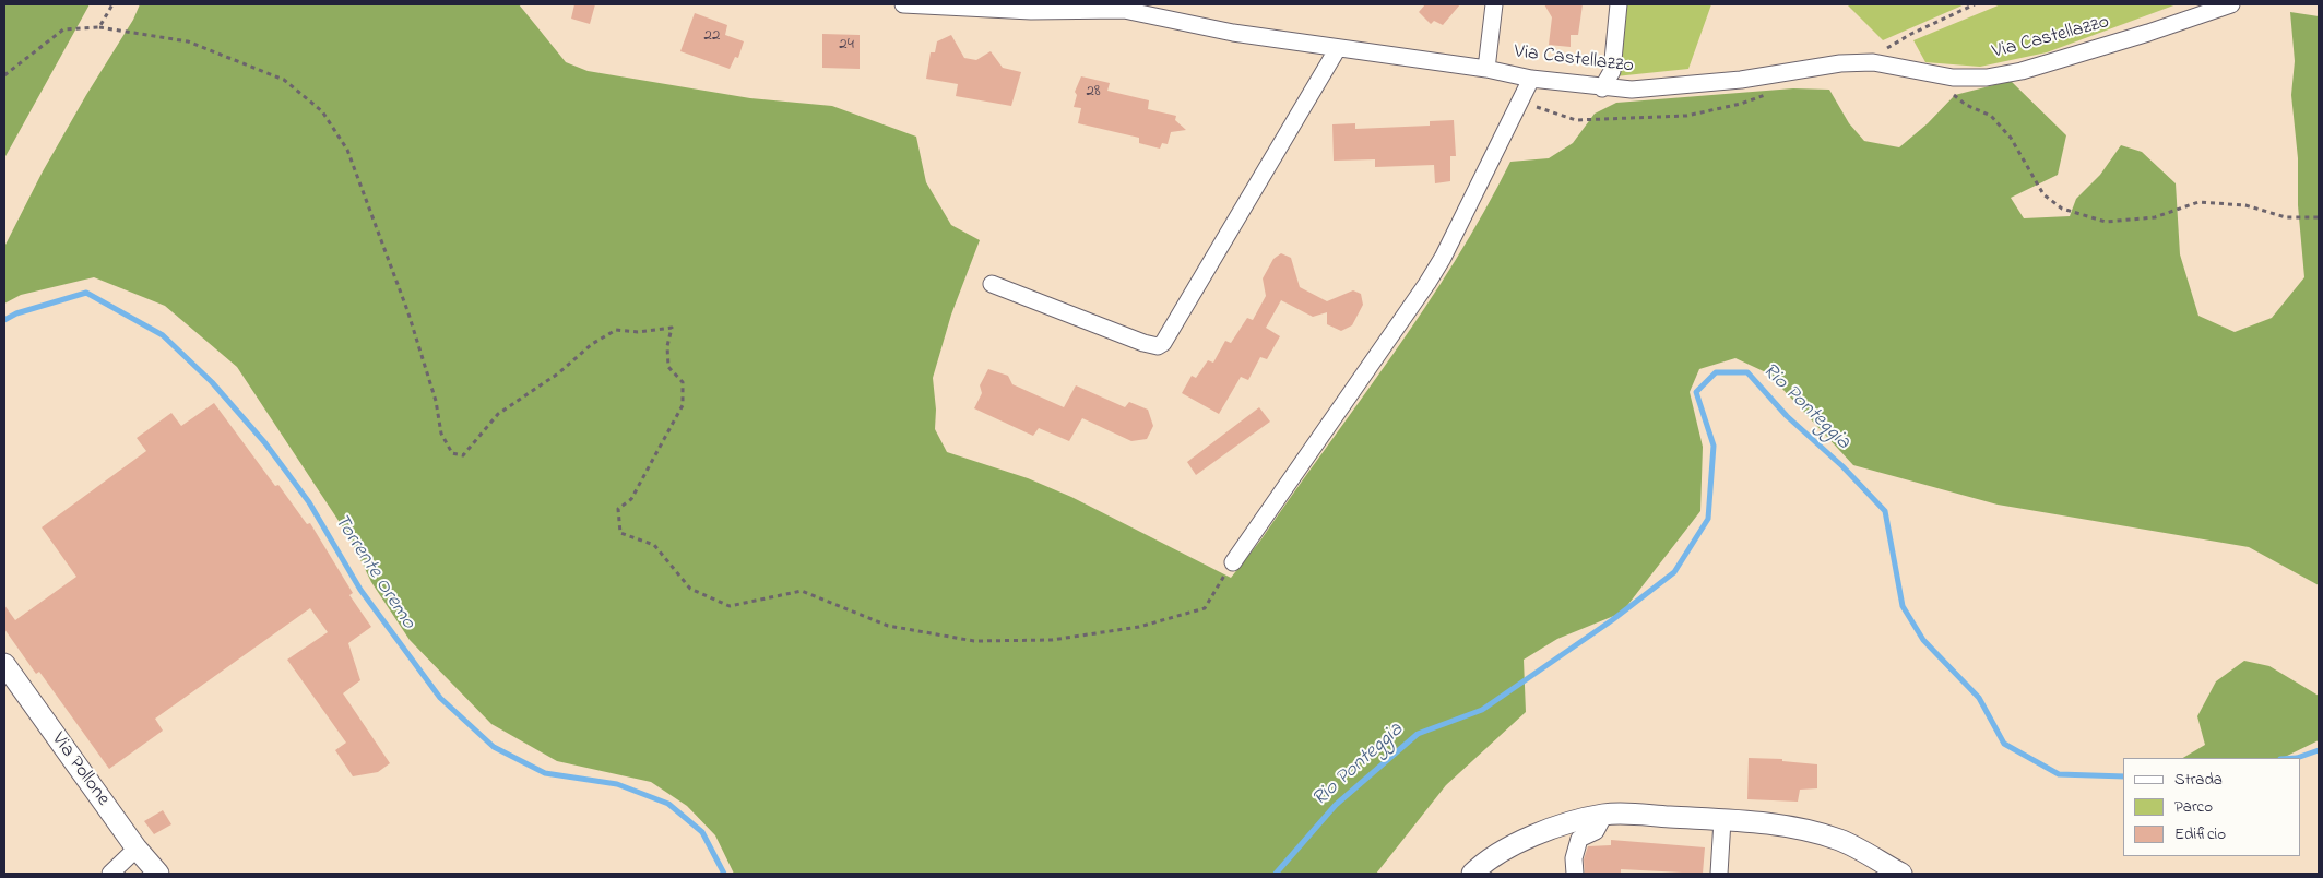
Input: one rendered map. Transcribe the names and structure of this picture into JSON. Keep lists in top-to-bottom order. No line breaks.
{"streets":{"street":["Via Castellazzo","Via Pollone"]},"water":["Rio Ponteggia","Torrente Oremo"],"house_numbers":["22","24","28"],"legend":["Strada","Parco","Edificio"]}
